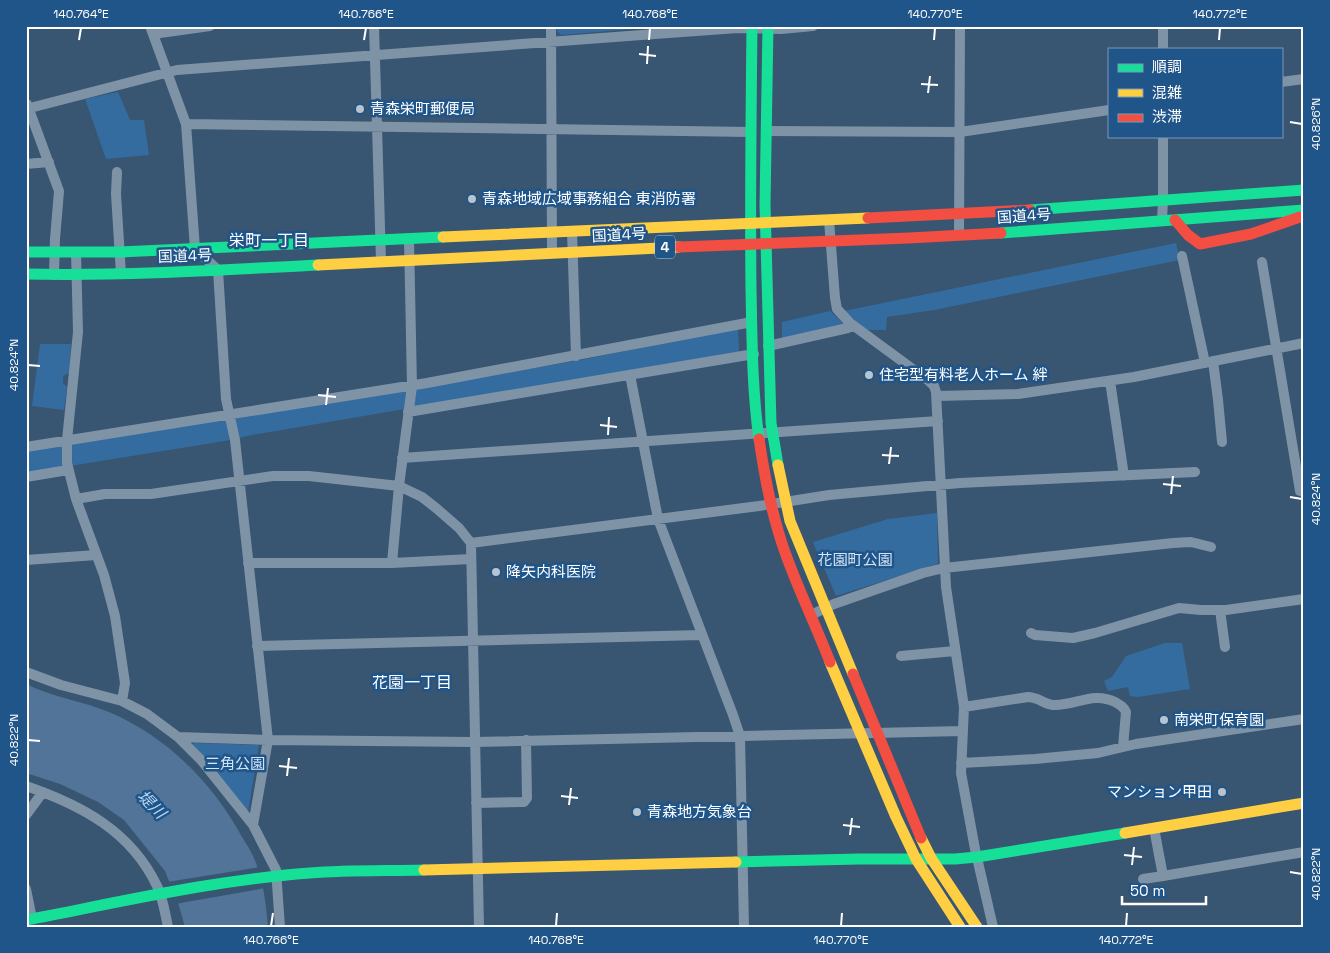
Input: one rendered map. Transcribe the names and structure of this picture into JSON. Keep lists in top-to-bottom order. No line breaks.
{"streets":{"main road":["国道4号","4"]},"districts":["栄町一丁目","花園一丁目"],"water":["堤川"],"parks":["花園町公園","三角公園"],"places":["青森栄町郵便局","青森地域広域事務組合 東消防署","住宅型有料老人ホーム 絆","降矢内科医院","南栄町保育園","マンション甲田","青森地方気象台"],"legend":["順調","混雑","渋滞"],"scale_bar":"50 m","coordinates":["140.764°E","140.766°E","140.768°E","140.770°E","140.772°E","40.826°N","40.824°N","40.822°N"]}
